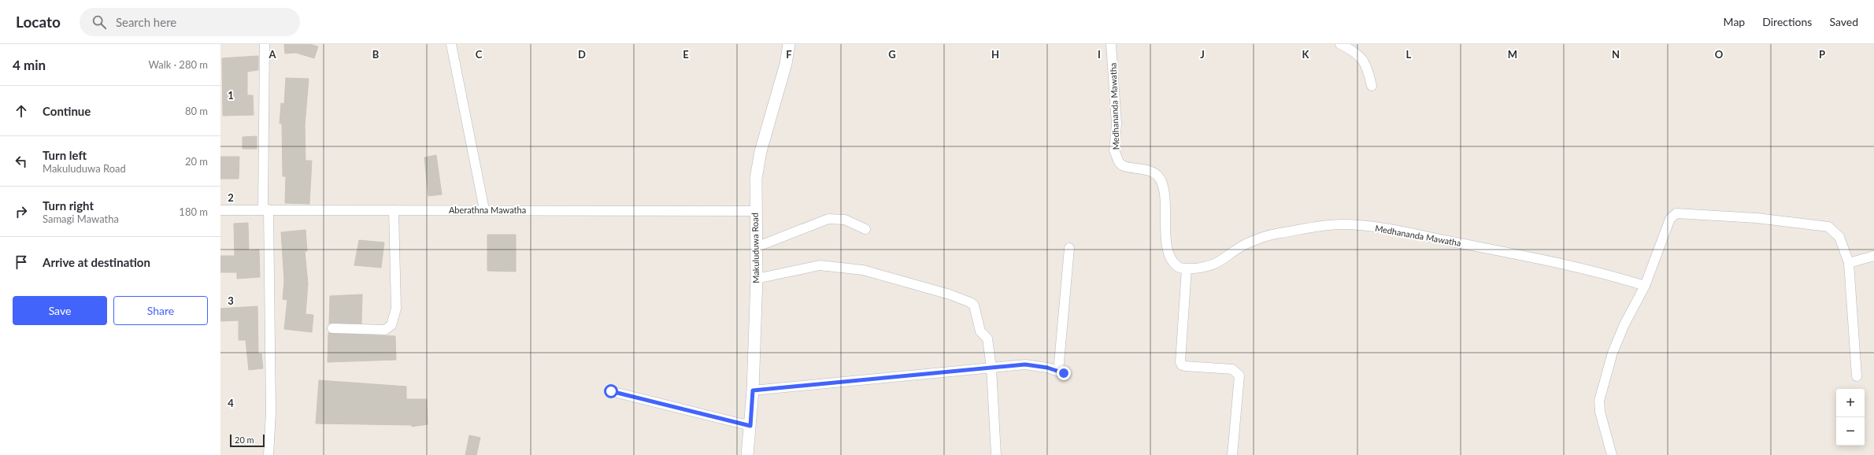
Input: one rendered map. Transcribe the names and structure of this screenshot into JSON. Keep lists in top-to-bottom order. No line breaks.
{"streets":{"street":["Medhananda Mawatha","Aberathna Mawatha","Makuluduwa Road"]},"crossings":[["Aberathna Mawatha","Makuluduwa Road"]],"scale_bar":"20 m","page":{"header":"Locato","search":"Search here","nav":["Map","Directions","Saved"],"heading":["4 min","Walk · 280 m"],"list":[["Continue","80 m"],["Turn left","Makuluduwa Road","20 m"],["Turn right","Samagi Mawatha","180 m"],"Arrive at destination"],"buttons":["Save","Share"],"map_buttons":["+","−"],"scale":"20 m"},"grid":{"columns":["A","B","C","D","E","F","G","H","I","J","K","L","M","N","O","P"],"rows":["1","2","3","4"]}}
